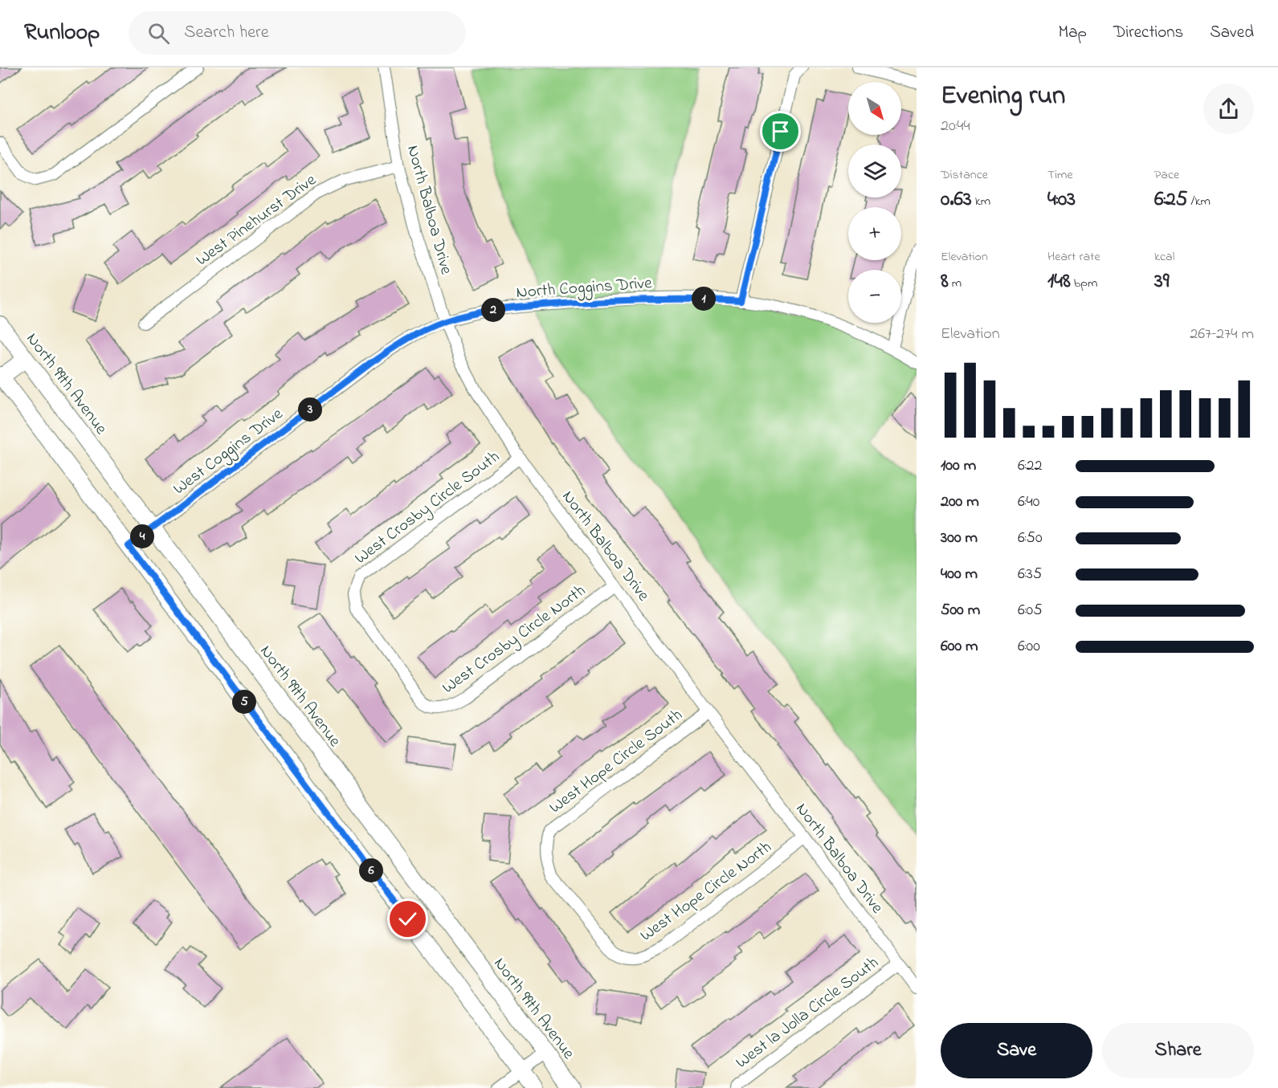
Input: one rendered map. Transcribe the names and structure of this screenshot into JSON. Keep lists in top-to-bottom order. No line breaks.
{"streets":{"main road":["North 99th Avenue"],"street":["North Balboa Drive","West Pinehurst Drive","North Coggins Drive","West Coggins Drive","West Crosby Circle South","West Crosby Circle North","West Hope Circle South","West Hope Circle North","West la Jolla Circle South"]},"crossings":[["North Balboa Drive","West Pinehurst Drive"],["North Balboa Drive","North Coggins Drive"],["North Balboa Drive","West Coggins Drive"],["North Balboa Drive","West Crosby Circle South"],["North Balboa Drive","West Crosby Circle North"],["North Balboa Drive","West Hope Circle South"],["North Balboa Drive","West Hope Circle North"],["North Balboa Drive","West la Jolla Circle South"],["North Coggins Drive","West Coggins Drive"],["North 99th Avenue","West Coggins Drive"],["West Crosby Circle South","West Crosby Circle North"],["West Hope Circle South","West Hope Circle North"]],"north":"bottom right","page":{"header":"Runloop","search":"Search here","nav":["Map","Directions","Saved"],"heading":["Evening run","20:44"],"map_buttons":["+","−"],"stats":[["Distance","0.63 km"],["Time","4:03"],["Pace","6:25 /km"],["Elevation","8 m"],["Heart rate","148 bpm"],["kcal","39"]],"pins":["1","2","3","4","5","6"],"chart":["Elevation","267–274 m"],"list":[{"name":"100 m","note":"6:22"},{"name":"200 m","note":"6:40"},{"name":"300 m","note":"6:50"},{"name":"400 m","note":"6:35"},{"name":"500 m","note":"6:05"},{"name":"600 m","note":"6:00"}],"buttons":["Save","Share"]}}
